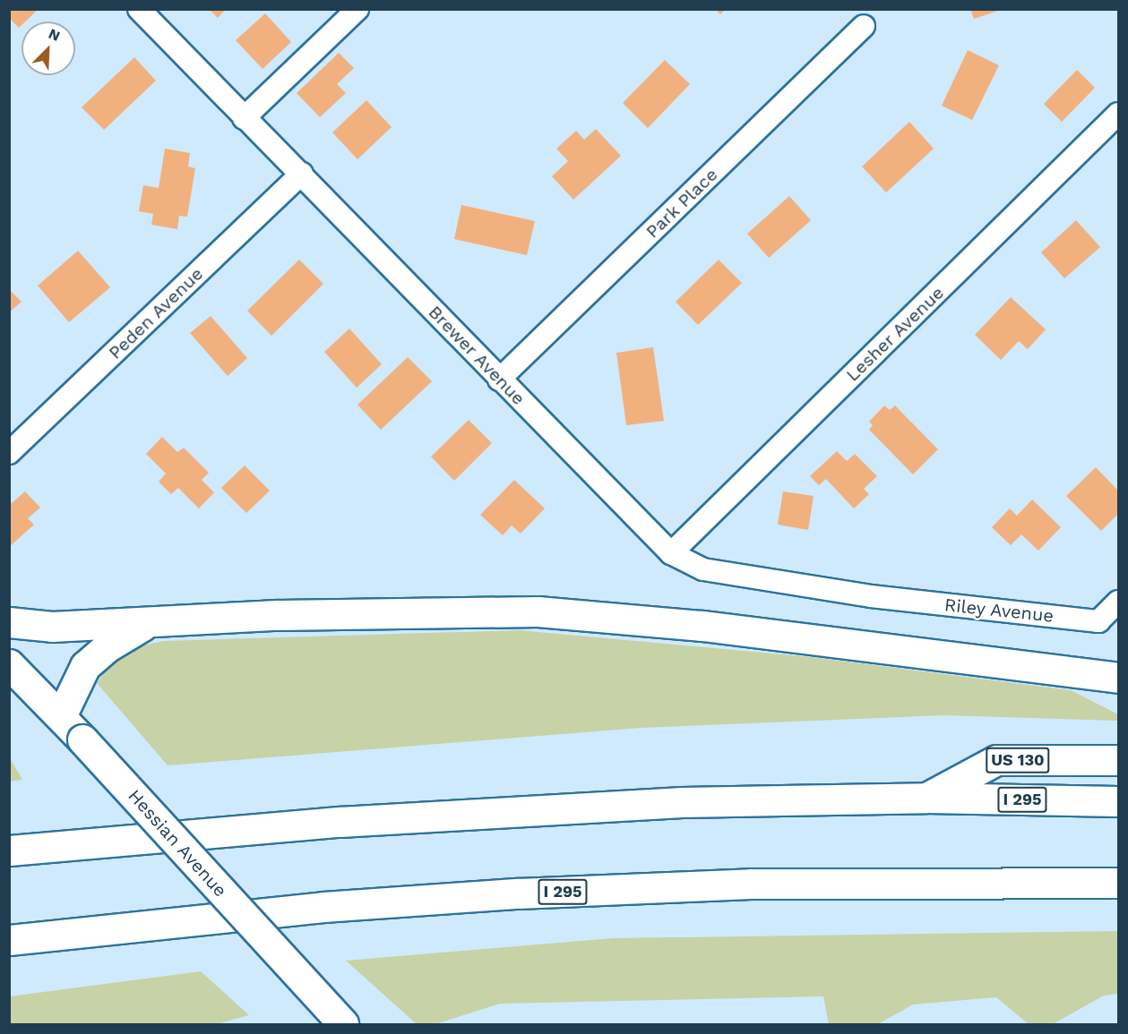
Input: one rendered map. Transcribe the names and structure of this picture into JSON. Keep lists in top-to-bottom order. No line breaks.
{"streets":{"main road":["US 130","I 295","Hessian Avenue"],"street":["Park Place","Peden Avenue","Lesher Avenue","Brewer Avenue","Riley Avenue"]},"crossings":[["Park Place","Brewer Avenue"],["Peden Avenue","Brewer Avenue"],["Lesher Avenue","Brewer Avenue"],["Brewer Avenue","Riley Avenue"],["US 130","I 295"]],"north":"top right"}
